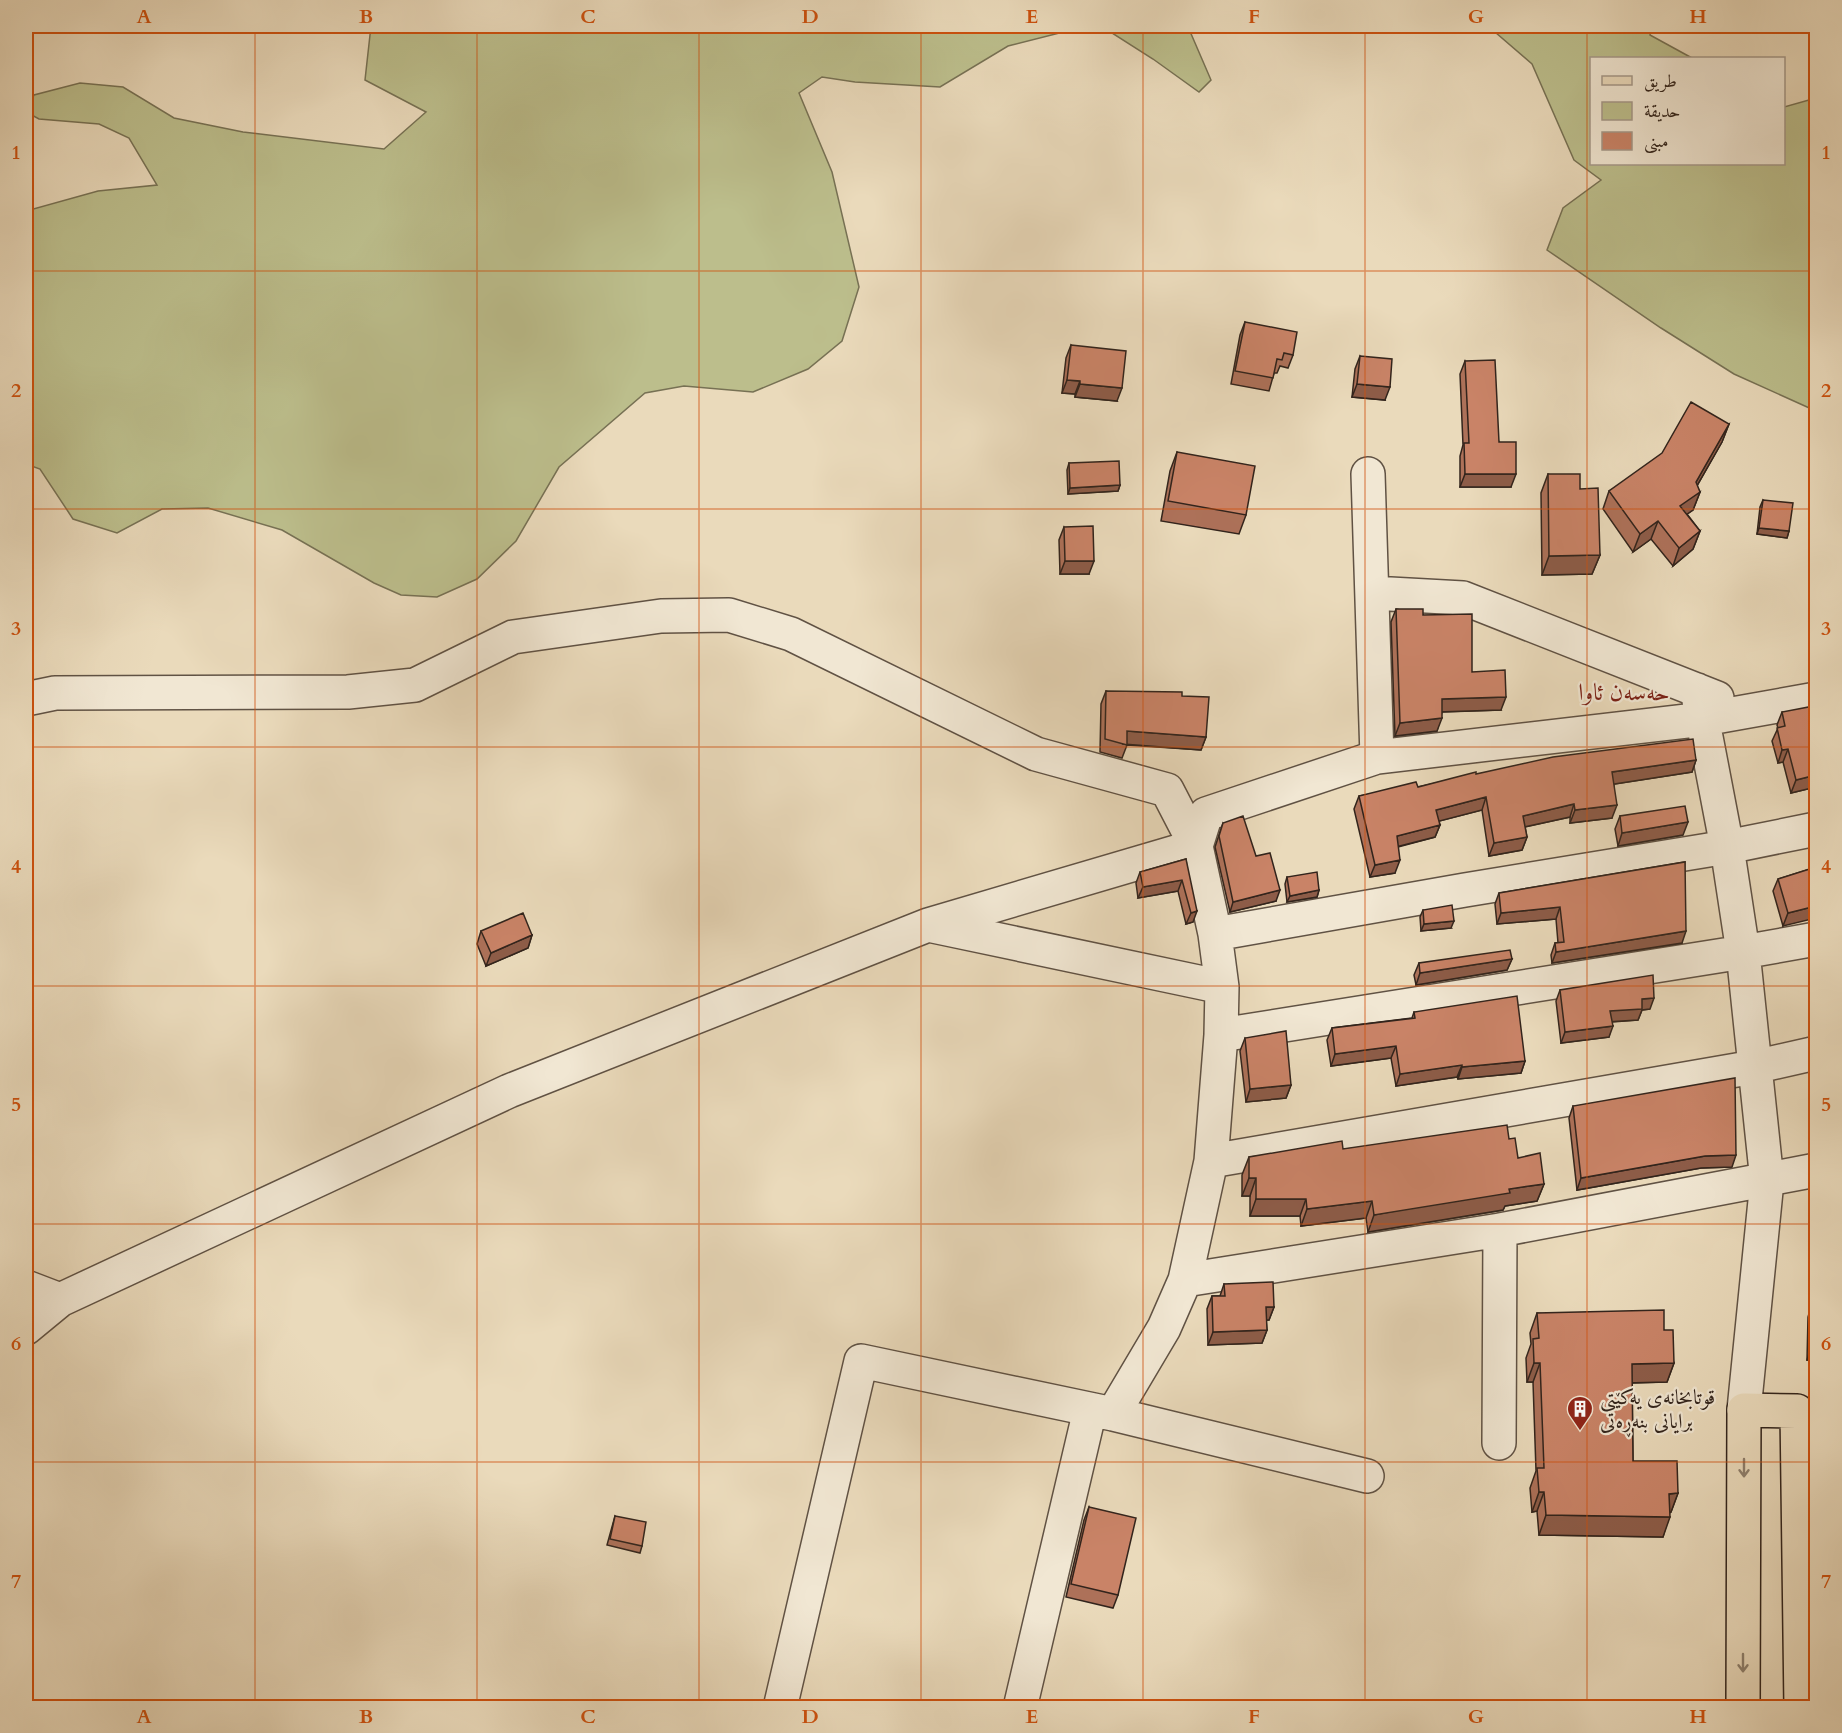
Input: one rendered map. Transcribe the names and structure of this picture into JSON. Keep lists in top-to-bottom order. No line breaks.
{"districts":["حەسەن ئاوا"],"places":{"building":["قوتابخانەی یەکێتی برایانی بنەڕەتی"]},"legend":["طريق","حديقة","مبنى"],"grid":{"columns":["A","B","C","D","E","F","G","H"],"rows":["1","2","3","4","5","6","7"]}}
